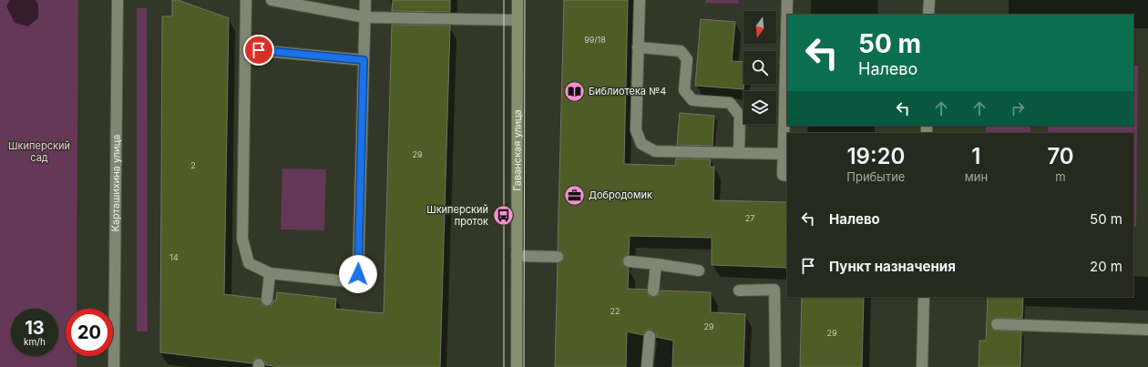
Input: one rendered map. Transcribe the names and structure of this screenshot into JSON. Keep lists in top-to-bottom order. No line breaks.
{"streets":{"main road":["Гаванская улица"],"street":["Карташихина улица"]},"parks":["Шкиперский сад"],"places":{"library":["Библиотека №4"],"office":["Добродомик"],"bus stop":["Шкиперский проток"]},"house_numbers":["99/18","29","2","27","14","22","29","29"],"north":"bottom","page":{"turn":["50 m","Налево"],"eta":["19:20","Прибытие","1","мин","70","m"],"list":[{"name":"Налево","value":"50 m"},{"name":"Пункт назначения","value":"20 m"}],"speed":"13 km/h","limit":"20"}}
